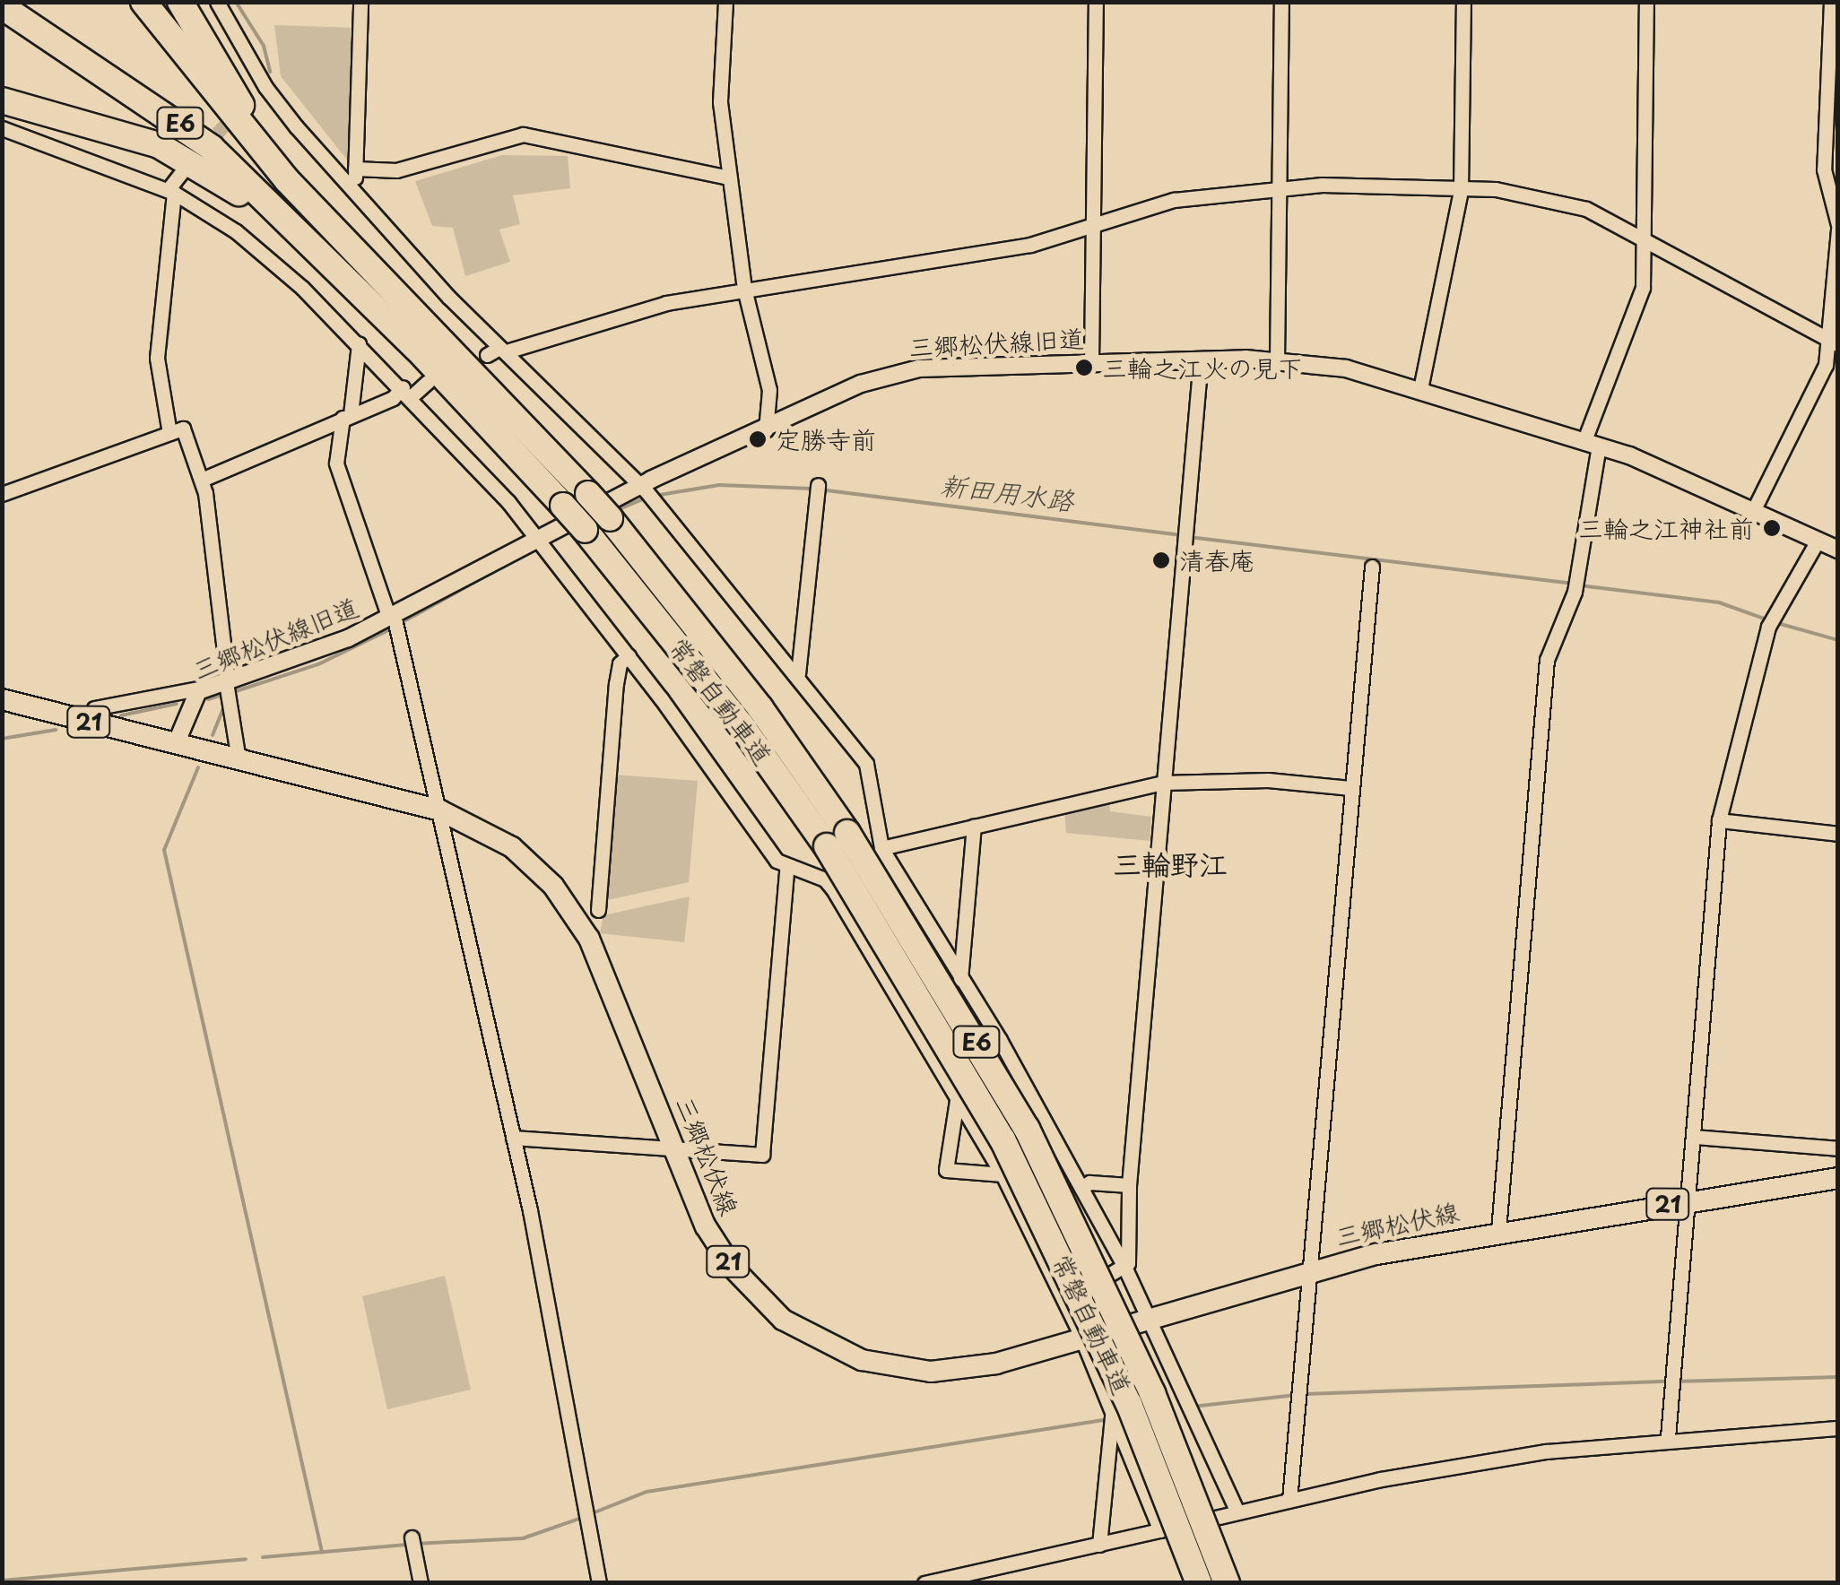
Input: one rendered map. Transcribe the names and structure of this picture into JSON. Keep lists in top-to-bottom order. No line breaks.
{"streets":{"highway":["E6","常磐自動車道"],"main road":["21","三郷松伏線"],"street":["三郷松伏線旧道"]},"crossings":[["三郷松伏線旧道","三郷松伏線"]],"districts":["三輪野江"],"water":["新田用水路"],"places":["三輪之江火の見下","定勝寺前","三輪之江神社前","清春庵"]}
